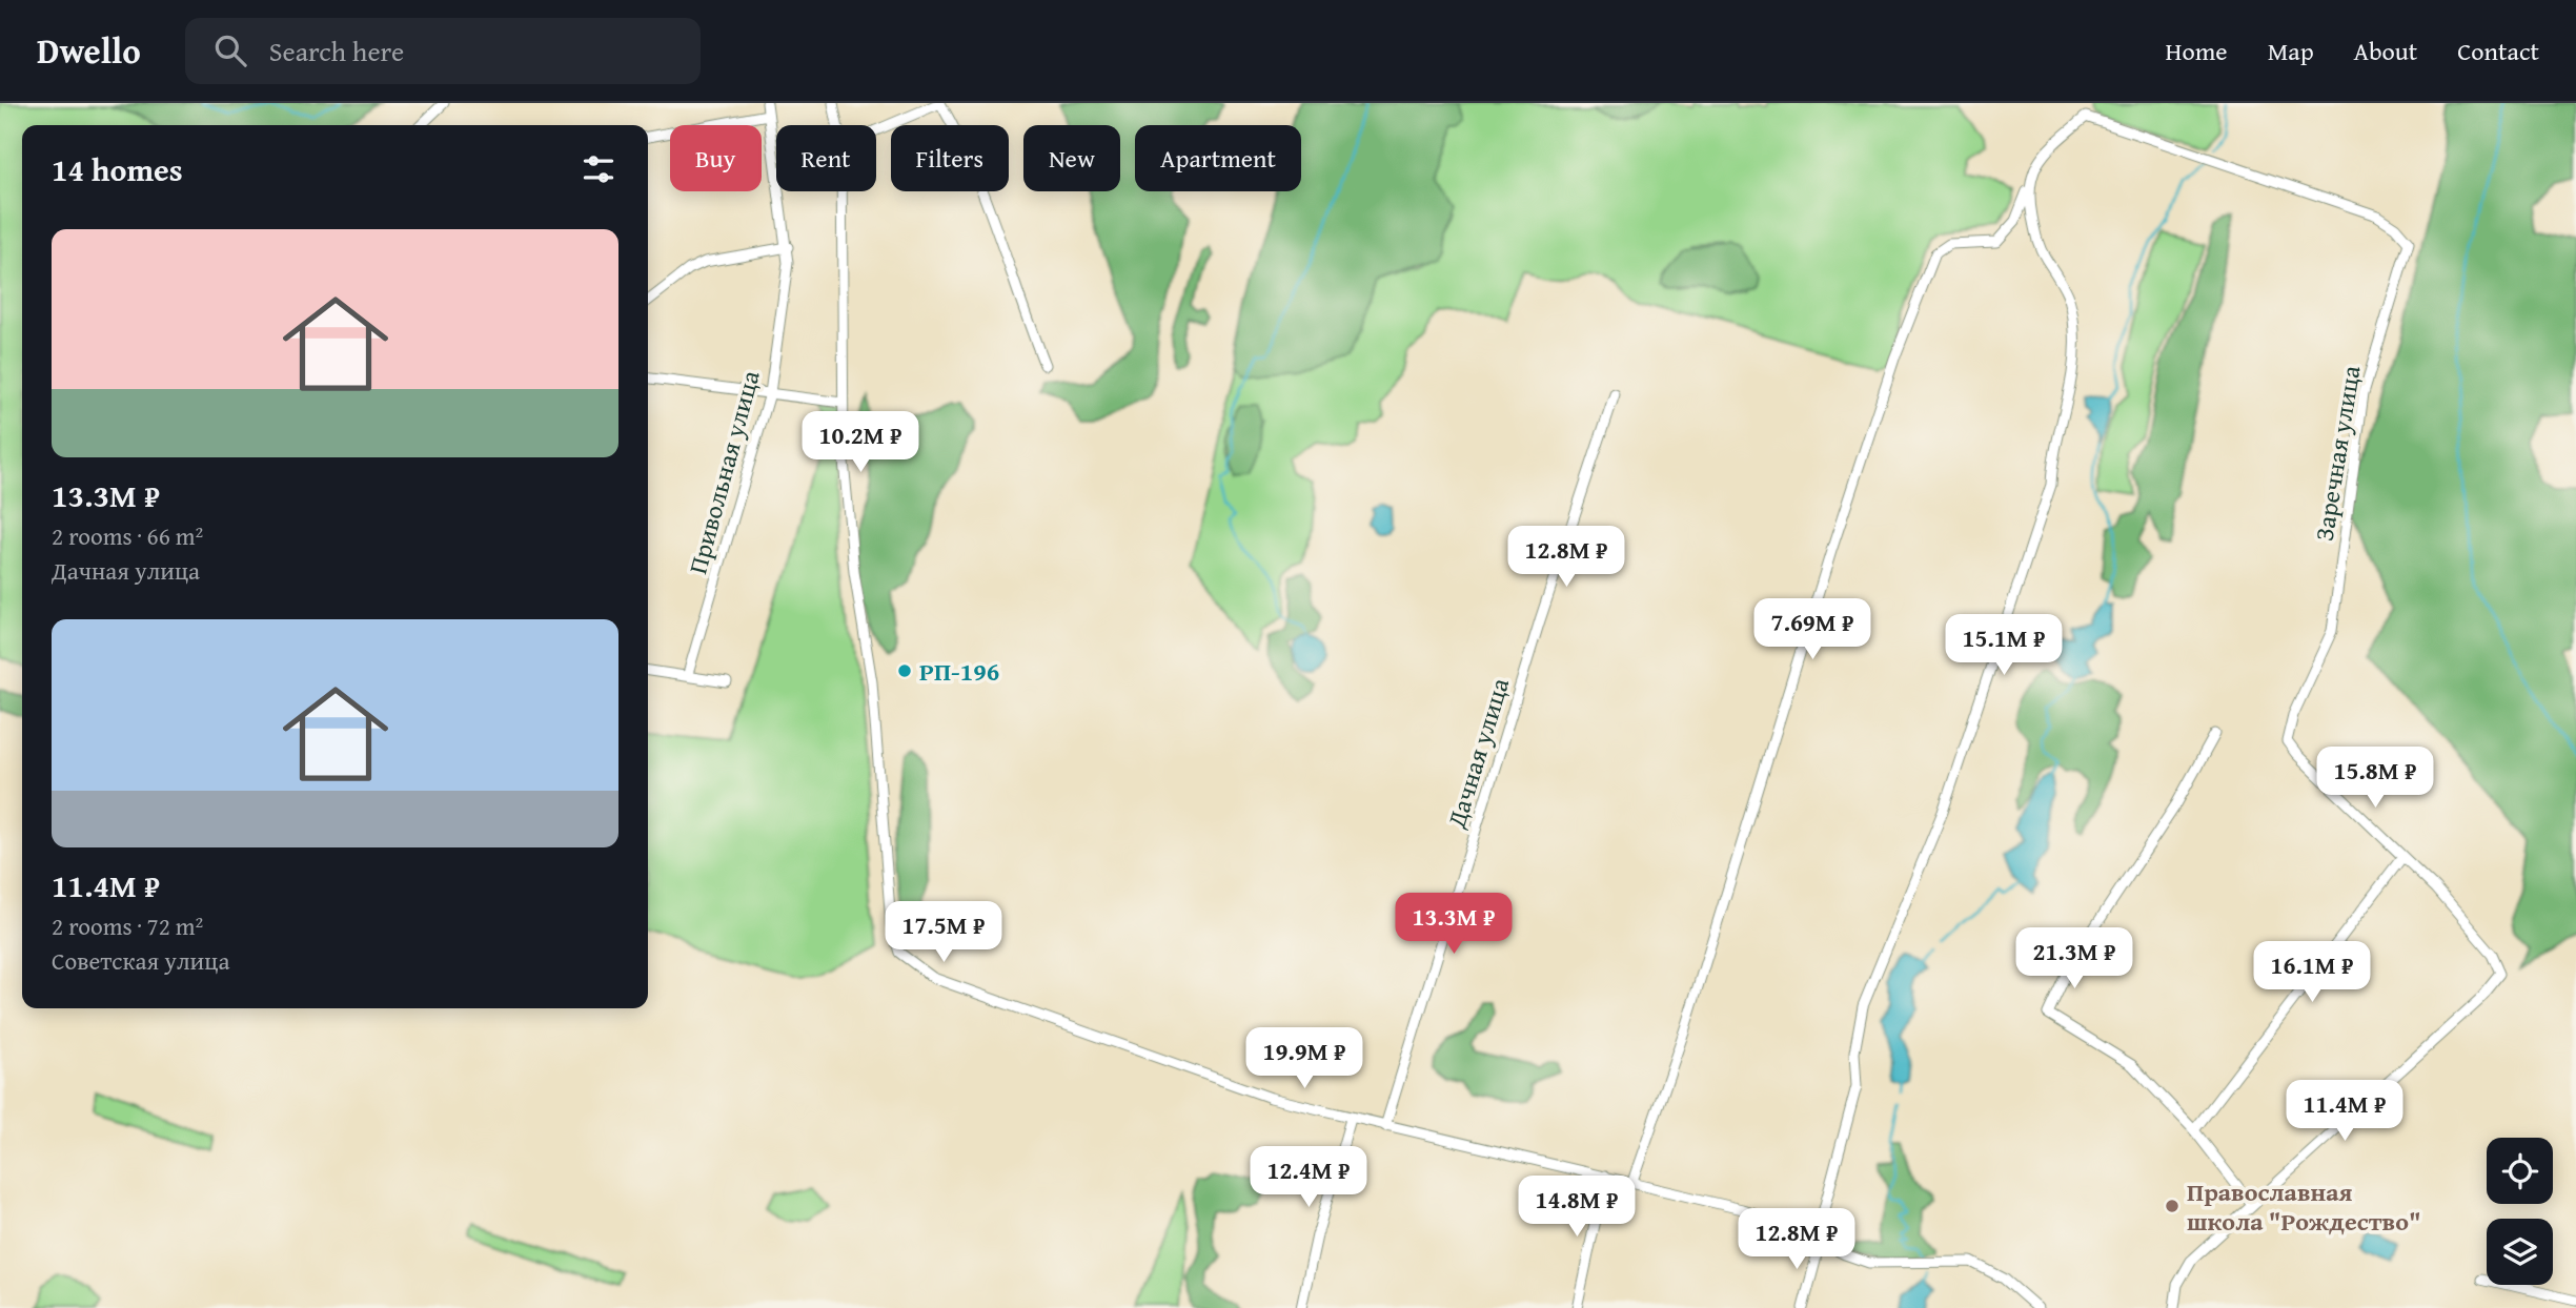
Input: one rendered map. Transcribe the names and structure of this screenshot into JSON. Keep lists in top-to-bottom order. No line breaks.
{"streets":{"street":["Заречная улица","Привольная улица","Дачная улица"]},"places":["РП-196","Православная школа \"Рождество\""],"page":{"header":"Dwello","search":"Search here","nav":["Home","Map","About","Contact"],"chip":["Buy","Rent","Filters","New","Apartment"],"heading":"14 homes","list":[{"name":"13.3M ₽","note":"2 rooms · 66 m² · Дачная улица"},{"name":"11.4M ₽","note":"2 rooms · 72 m² · Советская улица"}],"price":["10.2M ₽","12.8M ₽","7.69M ₽","15.1M ₽","15.8M ₽","13.3M ₽","17.5M ₽","21.3M ₽","16.1M ₽","19.9M ₽","11.4M ₽","12.4M ₽","14.8M ₽","12.8M ₽"]}}
